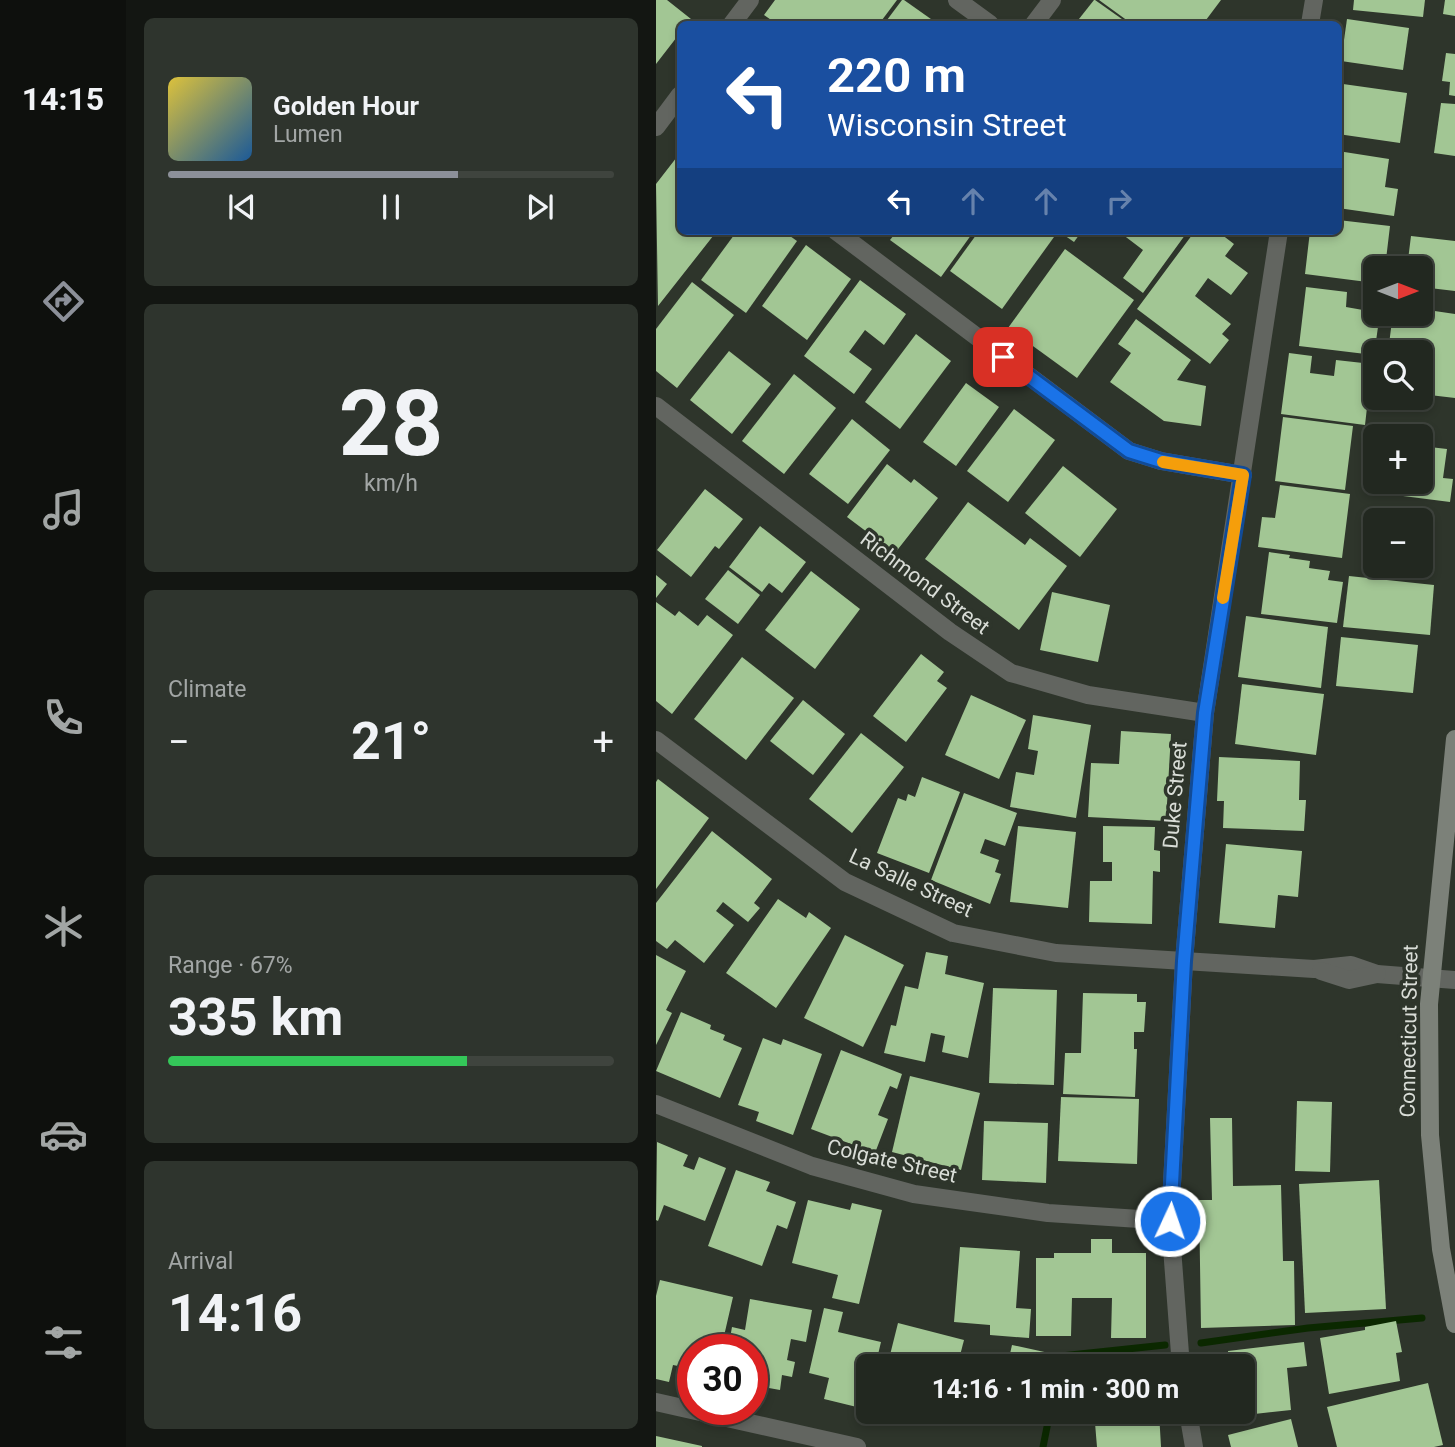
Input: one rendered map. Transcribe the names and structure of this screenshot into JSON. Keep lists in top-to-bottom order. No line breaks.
{"streets":{"street":["Richmond Street","Duke Street","La Salle Street","Connecticut Street","Colgate Street"]},"crossings":[["Richmond Street","Duke Street"],["Duke Street","La Salle Street"],["Duke Street","Colgate Street"],["La Salle Street","Connecticut Street"]],"north":"right","page":{"tabs":"14:15","turn":["220 m","Wisconsin Street"],"song":["Golden Hour","Lumen"],"map_buttons":["+","−"],"tile":[["28","km/h"],"Climate",["Range · 67%","335 km"],["Arrival","14:16"]],"heat":["−","21°","+"],"limit":"30","trip":"14:16 · 1 min · 300 m"}}
